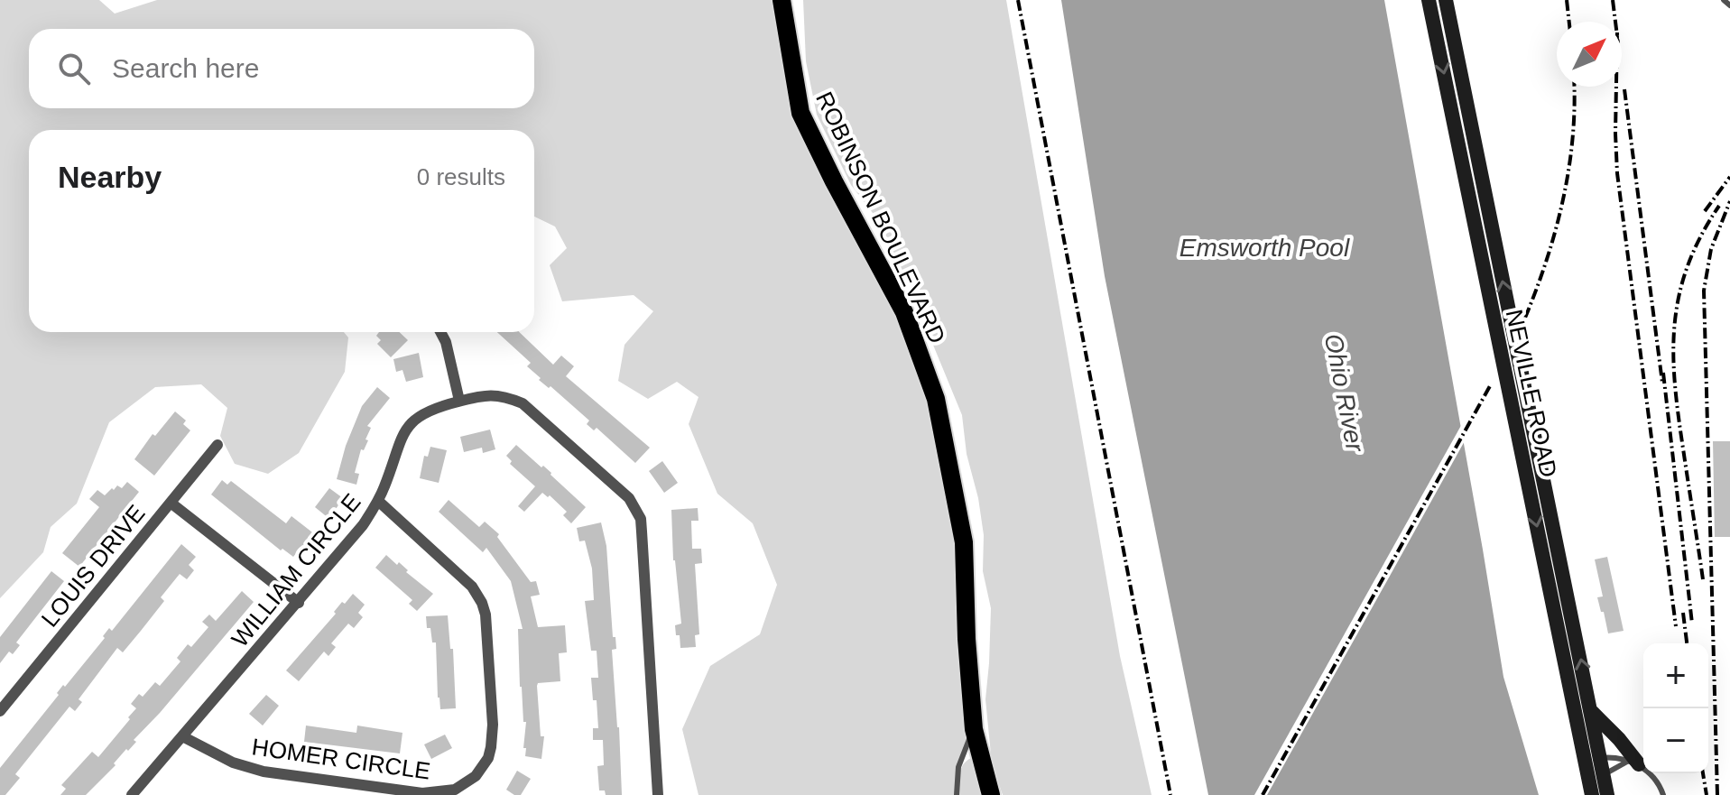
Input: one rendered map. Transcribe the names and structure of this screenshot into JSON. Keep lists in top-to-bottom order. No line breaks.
{"streets":{"main road":["ROBINSON BOULEVARD","NEVILLE ROAD"],"street":["LOUIS DRIVE","WILLIAM CIRCLE","HOMER CIRCLE"]},"crossings":[["WILLIAM CIRCLE","HOMER CIRCLE"]],"water":["Emsworth Pool","Ohio River"],"north":"top right","page":{"search":"Search here","heading":["Nearby","0 results"],"map_buttons":["+","−"]}}
